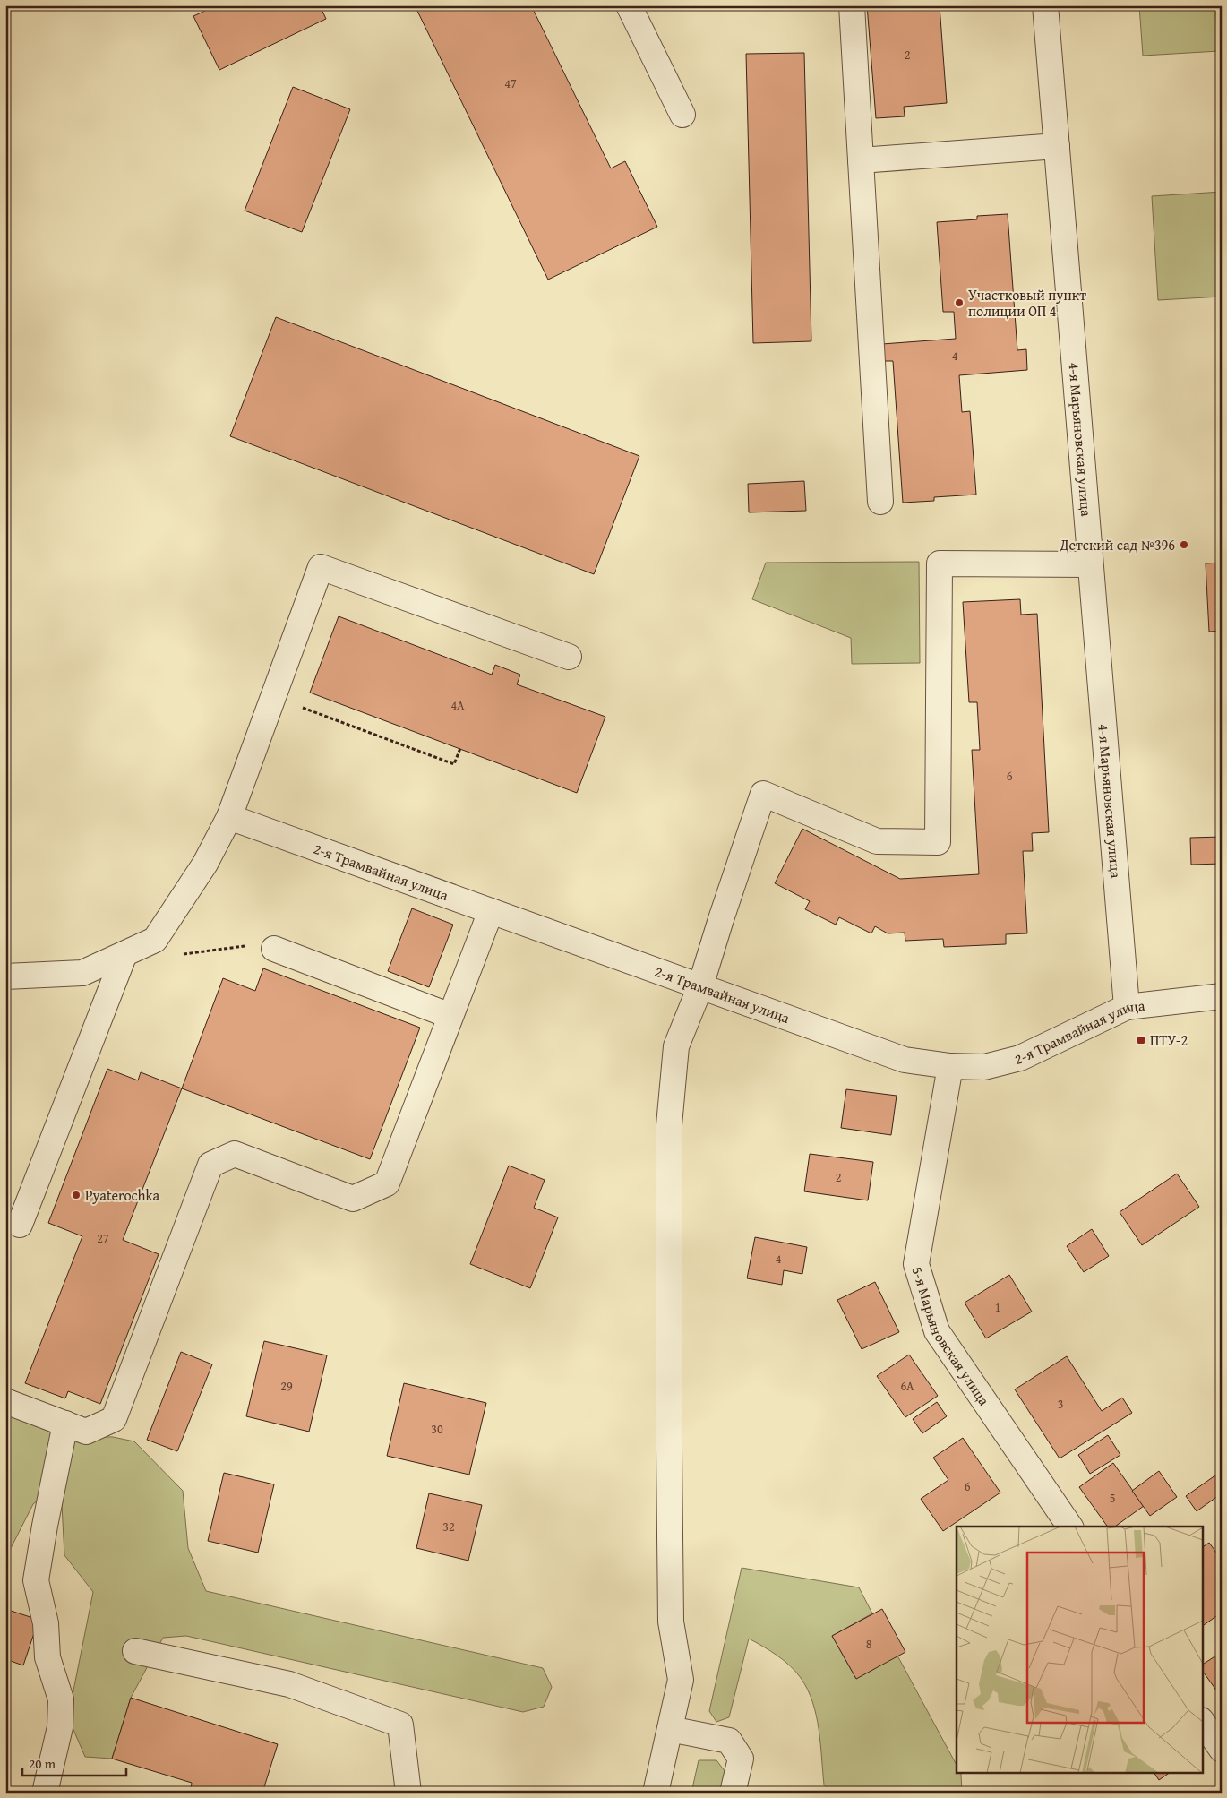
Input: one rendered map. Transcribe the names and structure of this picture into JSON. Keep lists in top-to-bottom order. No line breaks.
{"streets":{"street":["4-я Марьяновская улица","2-я Трамвайная улица","5-я Марьяновская улица"]},"crossings":[["4-я Марьяновская улица","2-я Трамвайная улица"],["2-я Трамвайная улица","5-я Марьяновская улица"]],"places":{"other":["Участковый пункт полиции ОП 4","Детский сад №396","Pyaterochka"],"transit":["ПТУ-2"]},"house_numbers":["2","47","4","4А","6","2","27","4","1","29","6А","3","30","6","5","32","8"],"scale_bar":"20 m"}
